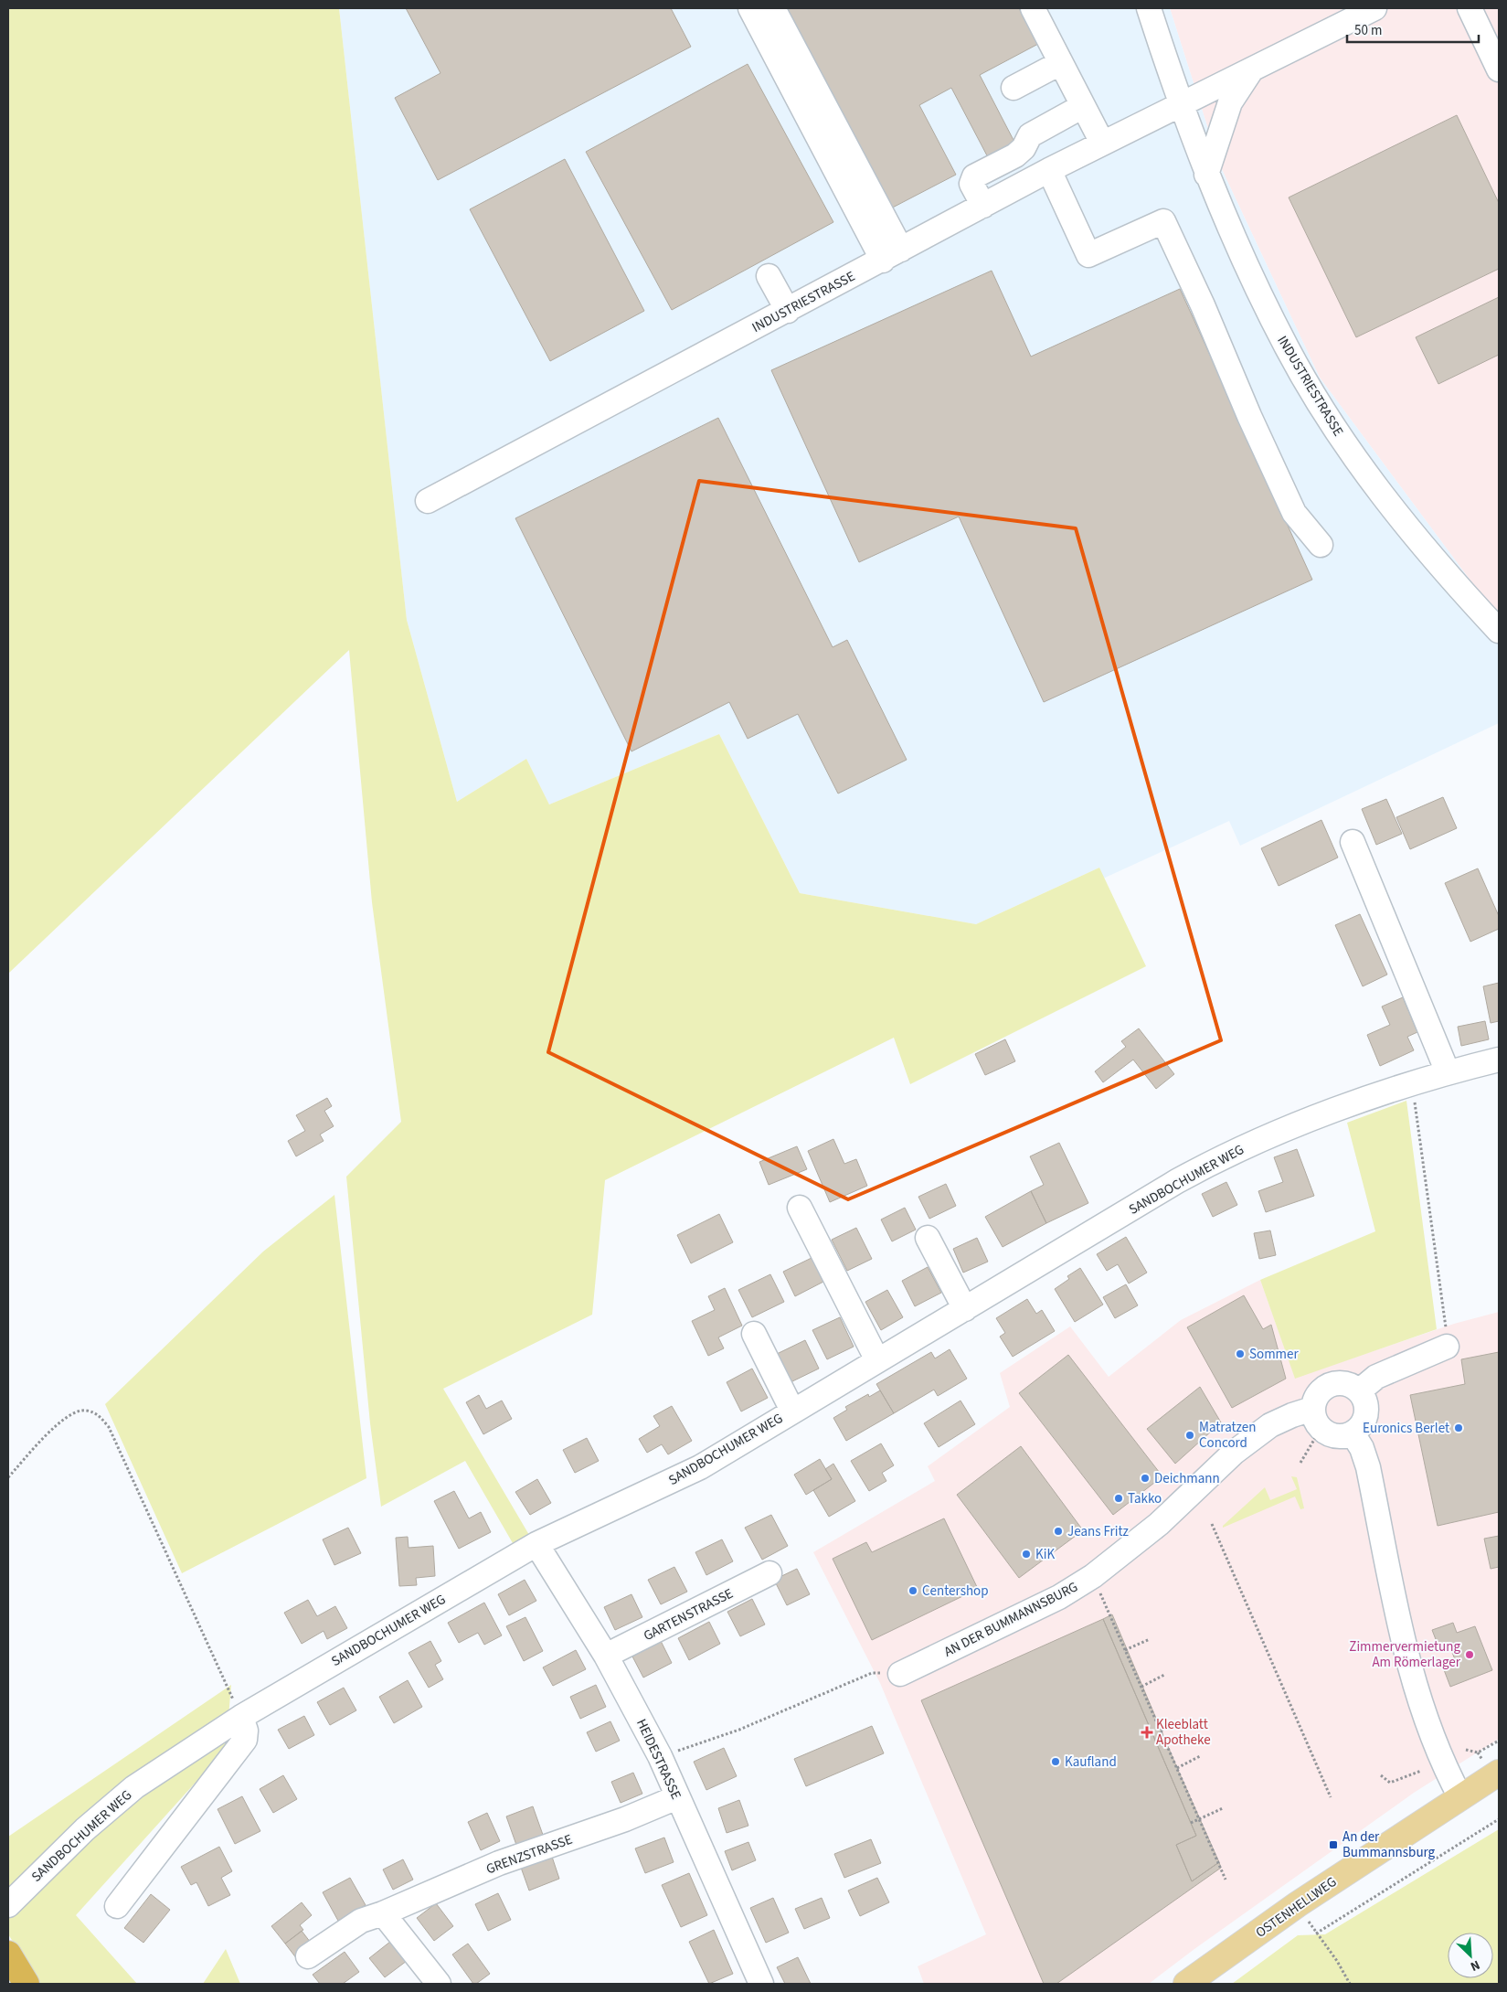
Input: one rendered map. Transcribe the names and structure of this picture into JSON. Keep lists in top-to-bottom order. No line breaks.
{"streets":{"main road":["OSTENHELLWEG"],"street":["INDUSTRIESTRASSE","SANDBOCHUMER WEG","GARTENSTRASSE","AN DER BUMMANNSBURG","HEIDESTRASSE","GRENZSTRASSE"]},"crossings":[["SANDBOCHUMER WEG","HEIDESTRASSE"],["GARTENSTRASSE","HEIDESTRASSE"],["HEIDESTRASSE","GRENZSTRASSE"]],"places":{"other":["Sommer","Euronics Berlet","Matratzen Concord","Deichmann","Takko","Jeans Fritz","KiK","Centershop","Zimmervermietung Am Römerlager","Kaufland"],"health":["Kleeblatt Apotheke"],"transit":["An der Bummannsburg"]},"scale_bar":"50 m","north":"bottom right"}
